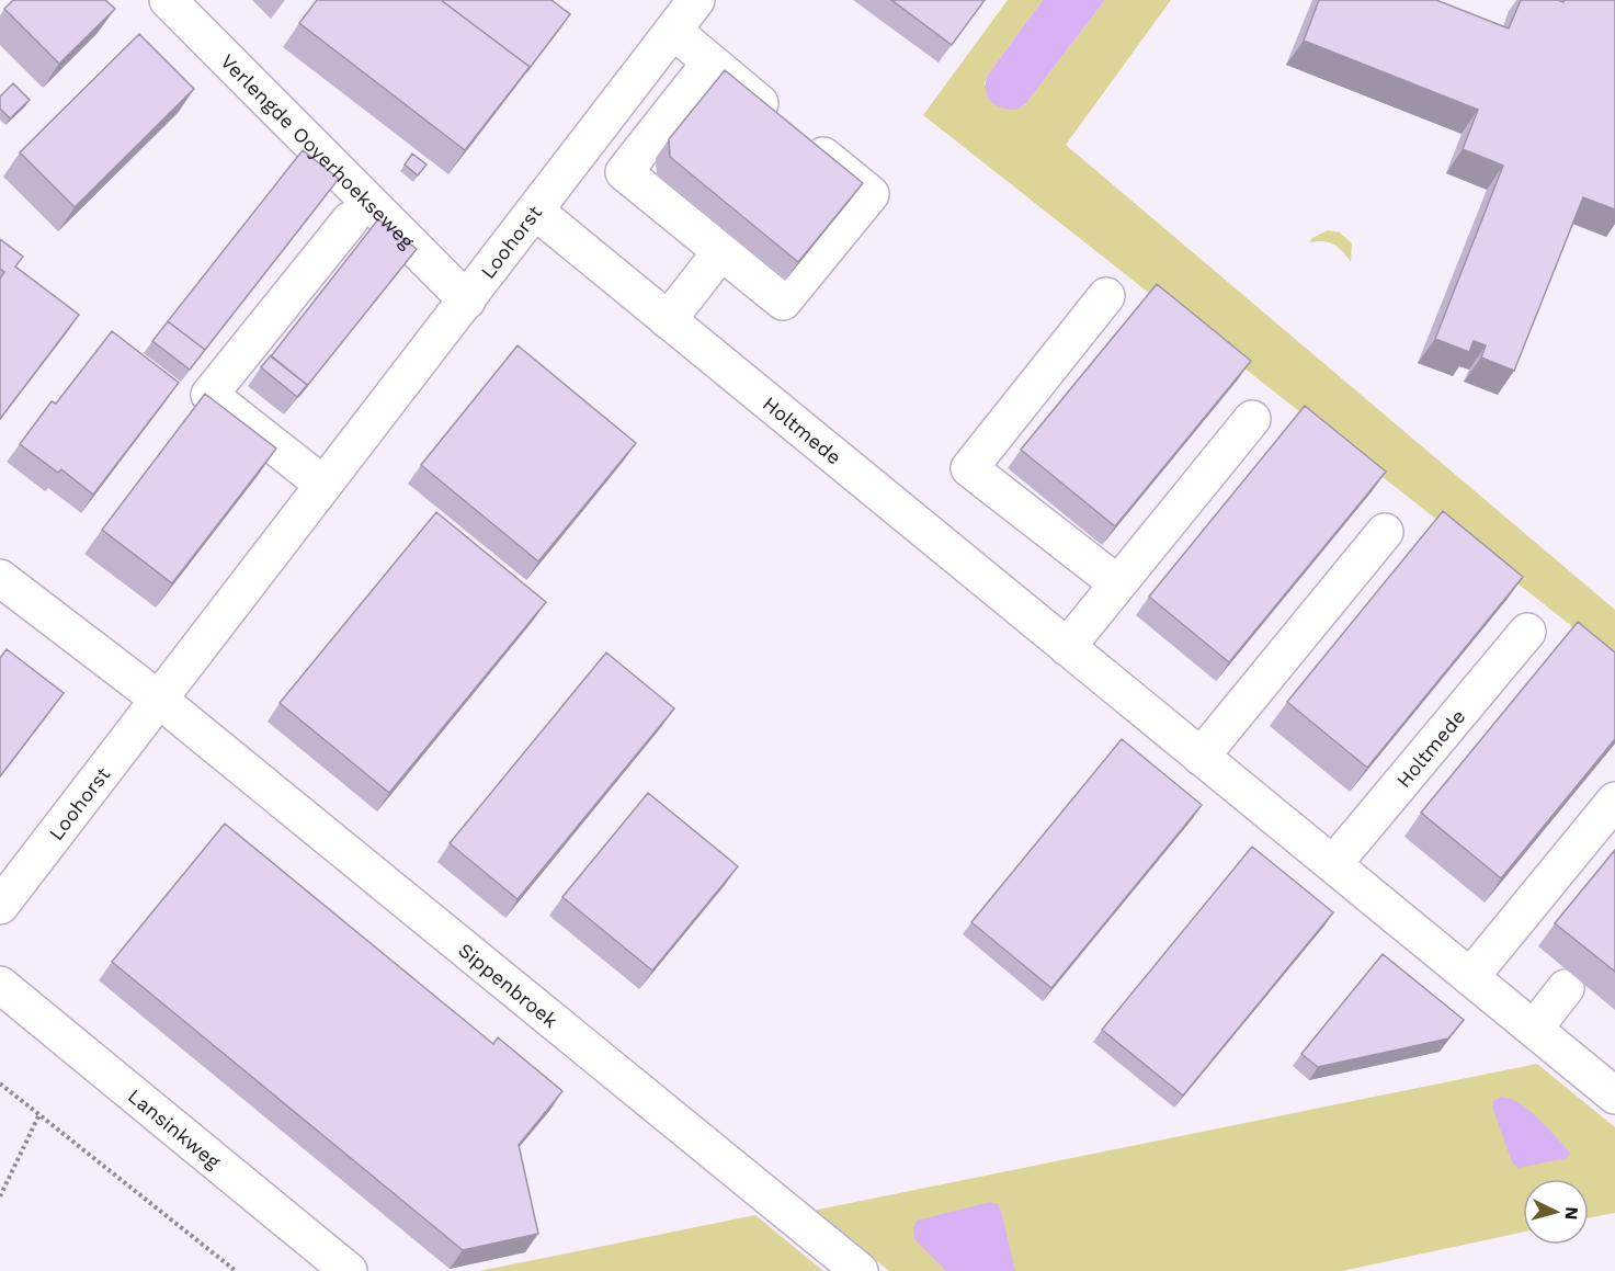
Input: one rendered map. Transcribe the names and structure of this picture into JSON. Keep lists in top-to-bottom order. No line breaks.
{"streets":{"street":["Verlengde Ooyerhoekseweg","Loohorst","Holtmede","Sippenbroek","Lansinkweg"]},"crossings":[["Verlengde Ooyerhoekseweg","Loohorst"],["Loohorst","Holtmede"],["Loohorst","Sippenbroek"]],"north":"right"}
